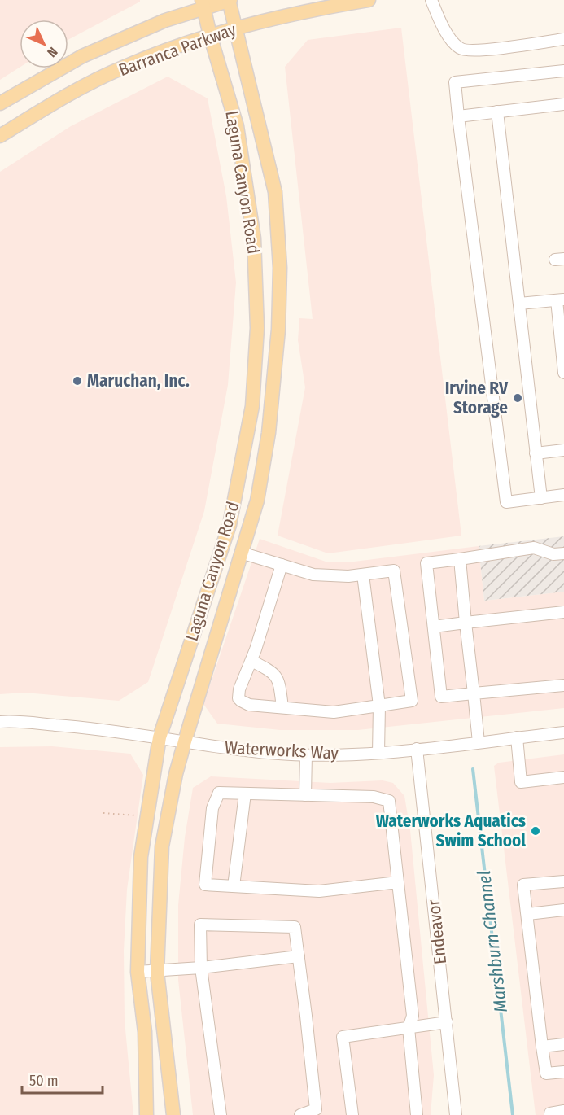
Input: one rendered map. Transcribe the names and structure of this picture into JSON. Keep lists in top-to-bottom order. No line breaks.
{"streets":{"main road":["Barranca Parkway","Laguna Canyon Road"],"street":["Waterworks Way","Endeavor"]},"crossings":[["Barranca Parkway","Laguna Canyon Road"],["Laguna Canyon Road","Waterworks Way"],["Waterworks Way","Endeavor"]],"water":["Marshburn Channel"],"places":["Maruchan, Inc.","Irvine RV Storage","Waterworks Aquatics Swim School"],"scale_bar":"50 m","north":"bottom right"}
